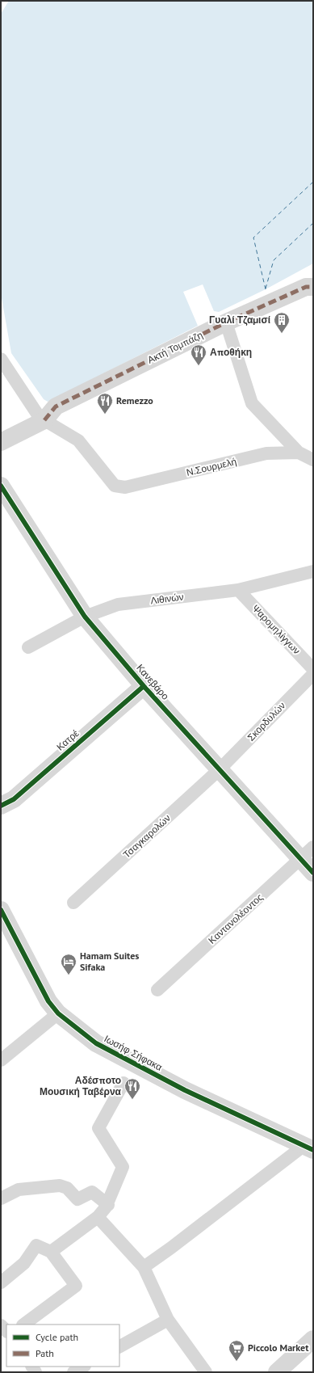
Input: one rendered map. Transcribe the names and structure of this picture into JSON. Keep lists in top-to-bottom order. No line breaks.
{"streets":{"street":["Ακτή Τομπάζη","Κανεβάρο","Κατρέ","Ιωσήφ Σήφακα"],"lane":["Ν.Σουρμελή","Λιθινών","Ψαρομηλίγγων","Σκορδυλών","Τσαγκαρολών","Καντανολέοντος"]},"crossings":[["Ακτή Τομπάζη","Ν.Σουρμελή"],["Λιθινών","Ψαρομηλίγγων"],["Λιθινών","Κανεβάρο"],["Κανεβάρο","Σκορδυλών"],["Κανεβάρο","Κατρέ"],["Κανεβάρο","Τσαγκαρολών"],["Κανεβάρο","Καντανολέοντος"],["Σκορδυλών","Τσαγκαρολών"]],"places":{"building":["Γυαλί Τζαμισί"],"restaurant":["Αποθήκη","Remezzo","Αδέσποτο Μουσική Ταβέρνα"],"hotel":["Hamam Suites Sifaka"],"supermarket":["Piccolo Market"]},"legend":["Cycle path","Path"]}
